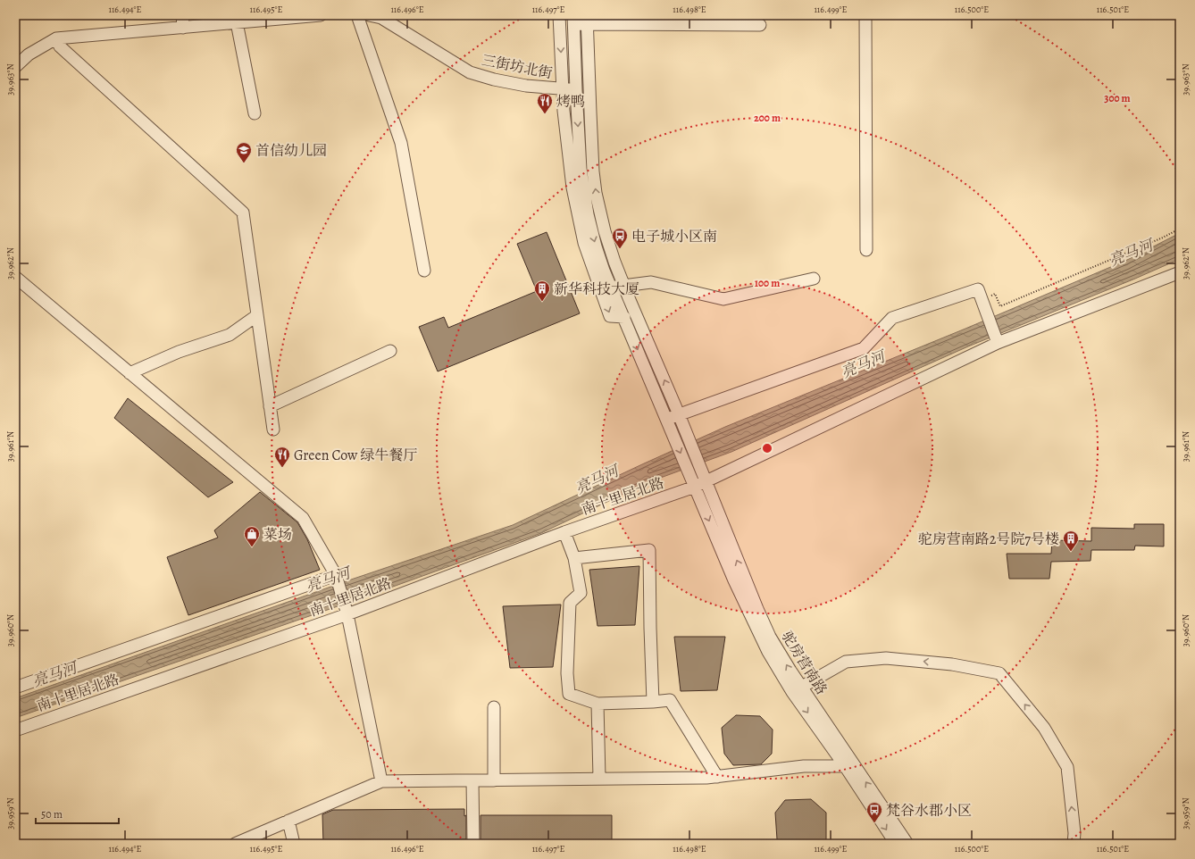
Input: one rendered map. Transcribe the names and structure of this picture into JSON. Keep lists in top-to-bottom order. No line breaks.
{"streets":{"street":["三街坊北街","南十里居北路","驼房营南路"]},"crossings":[["三街坊北街","驼房营南路"],["南十里居北路","驼房营南路"]],"water":["亮马河"],"places":{"restaurant":["烤鸭","Green Cow 绿牛餐厅"],"school or university":["首信幼儿园"],"bus stop":["电子城小区南","梵谷水郡小区"],"building":["新华科技大厦","驼房营南路2号院7号楼"],"shop":["菜场"]},"scale_bar":"50 m","coordinates":["116.494°E","116.495°E","116.496°E","116.497°E","116.498°E","116.499°E","116.500°E","116.501°E","39.963°N","39.962°N","39.961°N","39.960°N","39.959°N"],"rings":["300 m","200 m","100 m"]}
